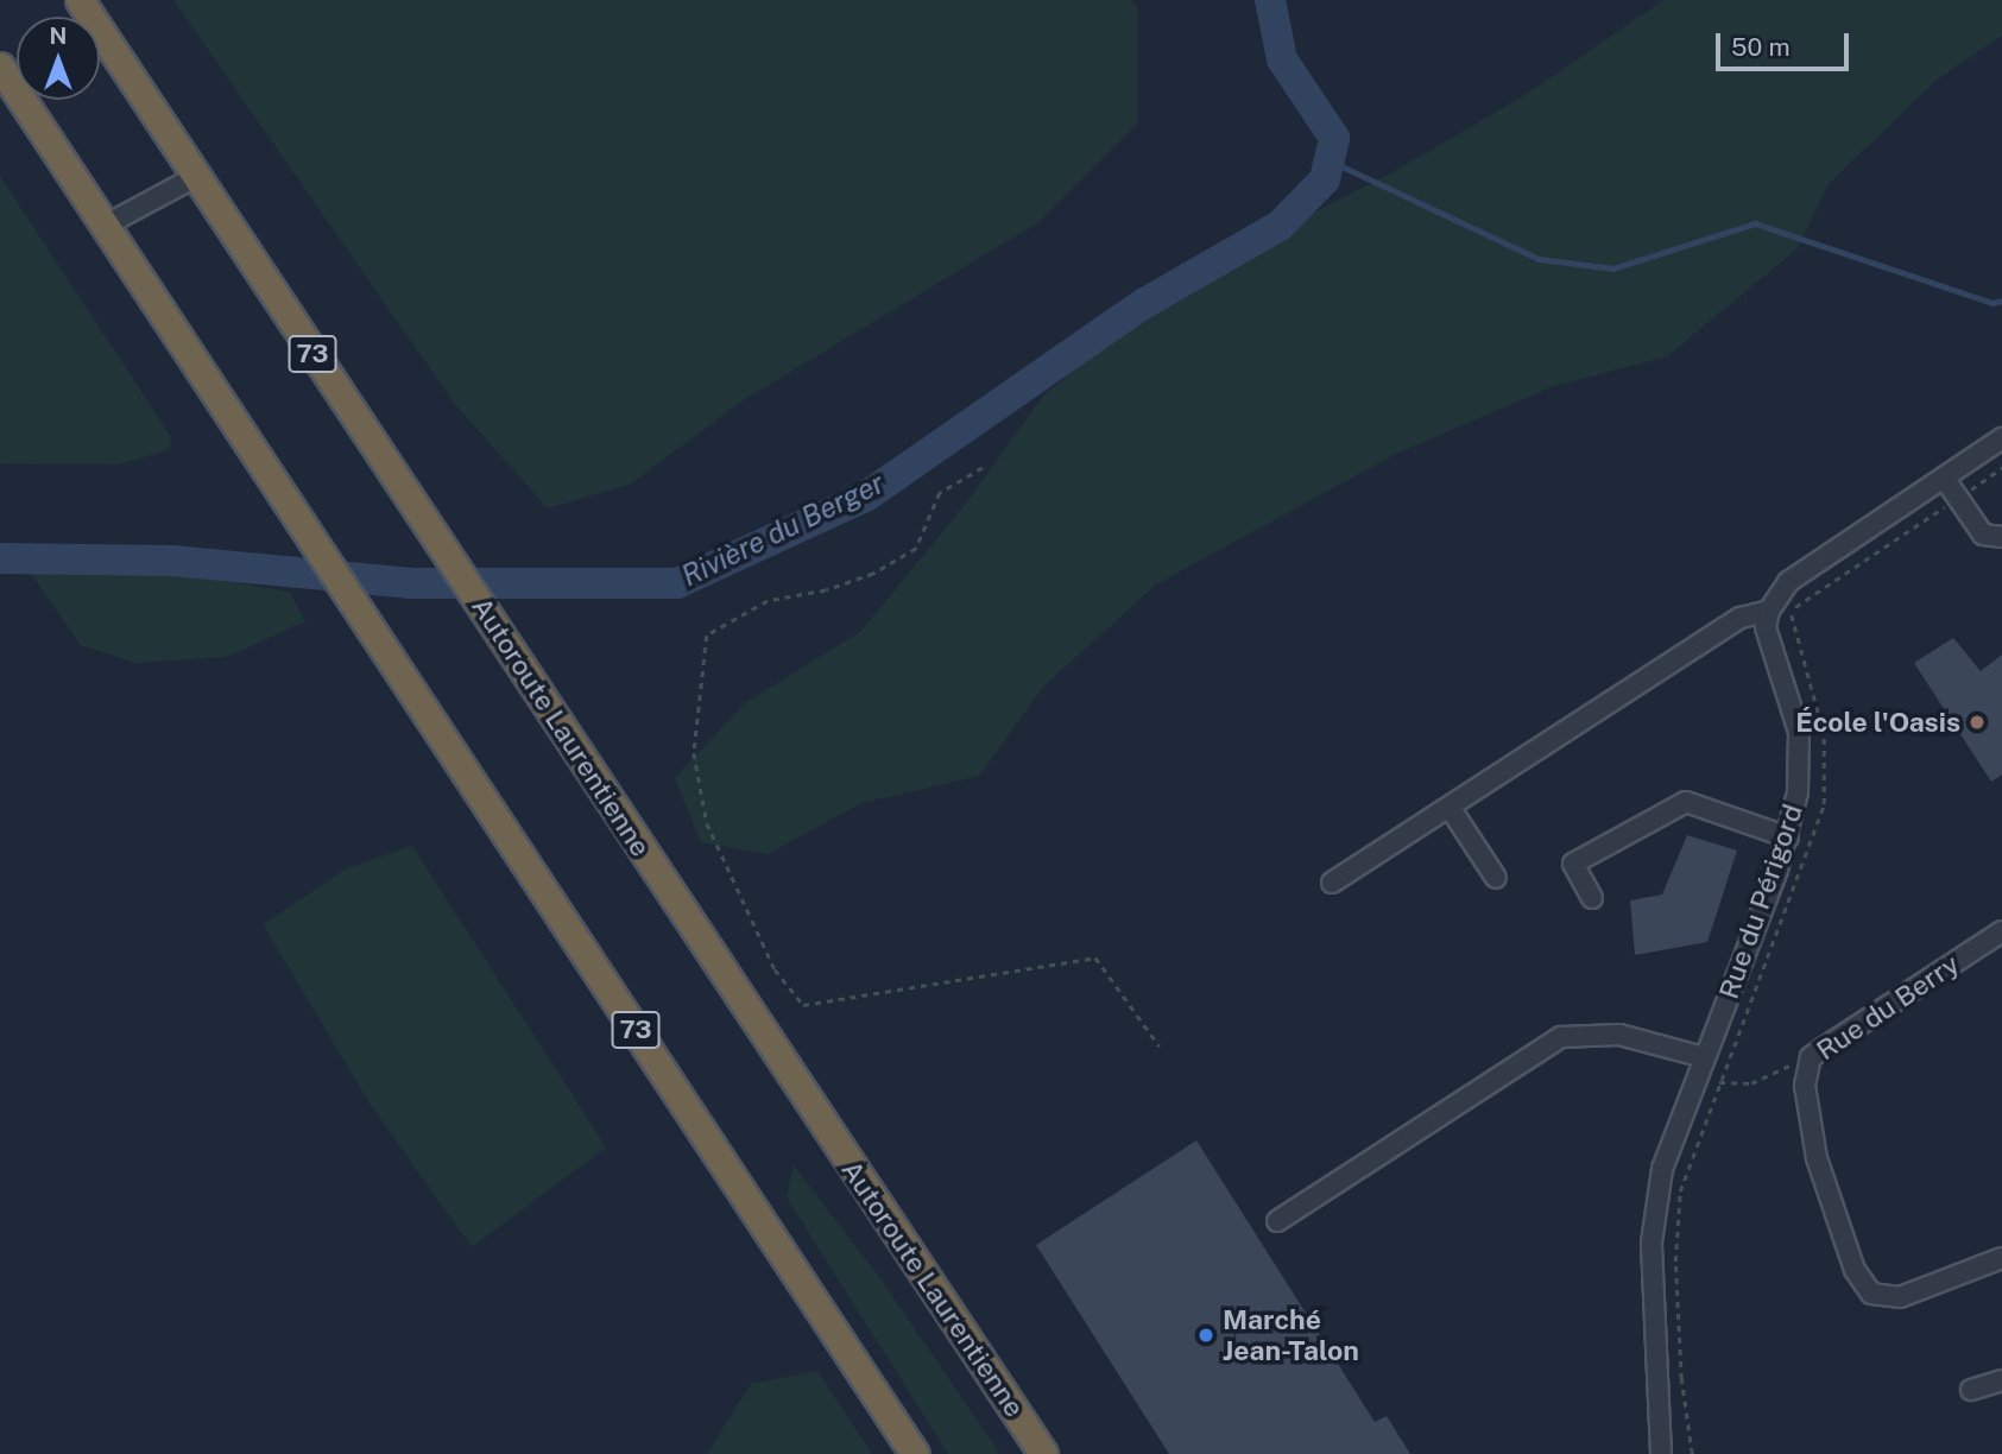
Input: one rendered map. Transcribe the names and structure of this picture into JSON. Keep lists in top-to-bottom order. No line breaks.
{"streets":{"highway":["73","Autoroute Laurentienne"],"street":["Rue du Périgord","Rue du Berry"]},"water":["Rivière du Berger"],"places":["École l'Oasis","Marché Jean-Talon"],"scale_bar":"50 m","north":"top"}
